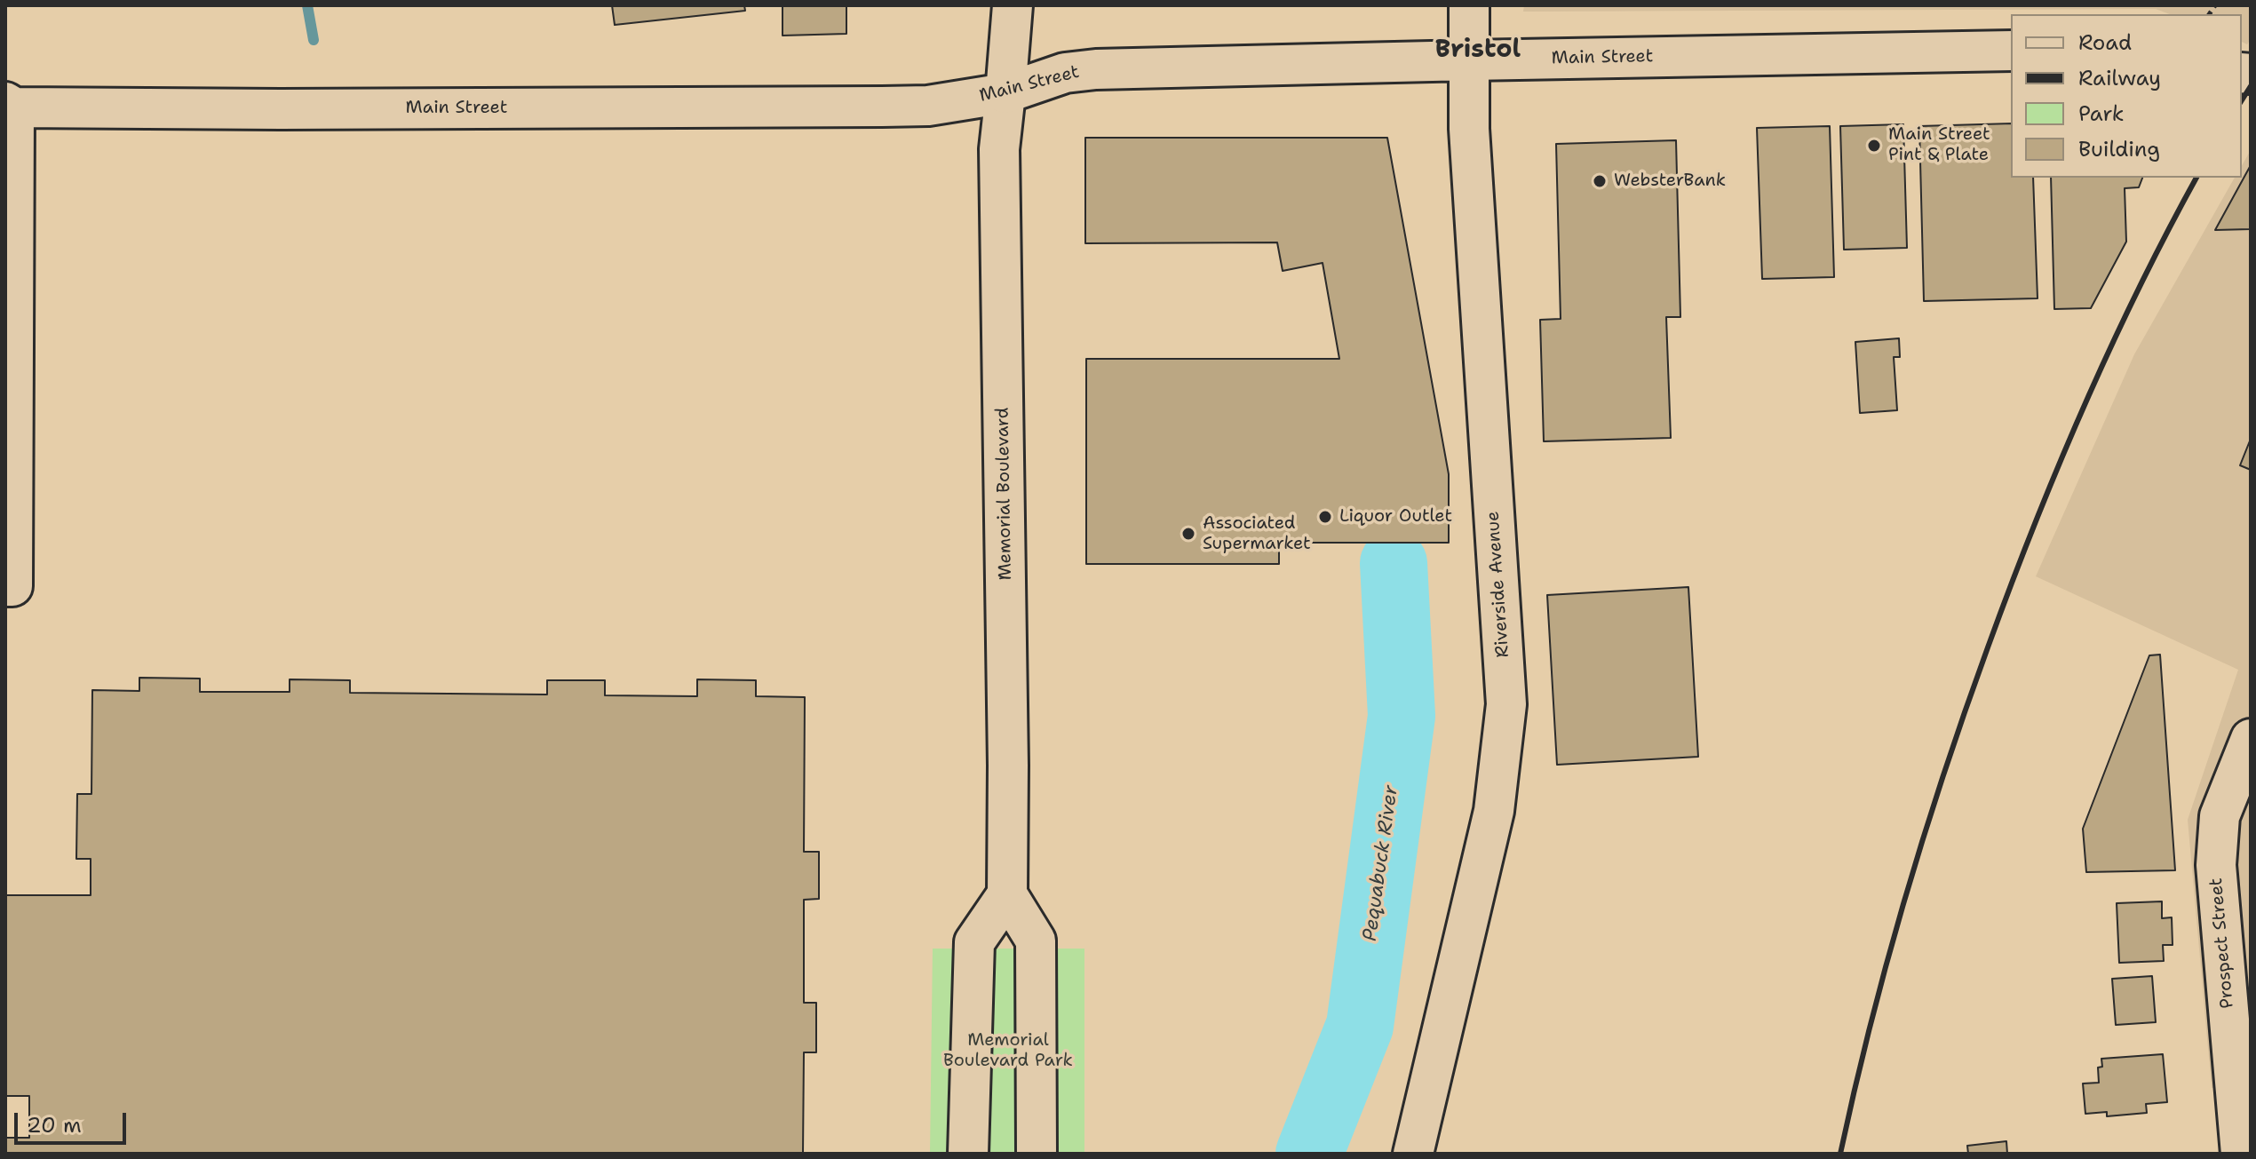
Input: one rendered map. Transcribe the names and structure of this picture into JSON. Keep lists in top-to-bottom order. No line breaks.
{"streets":{"main road":["Main Street","Memorial Boulevard","Riverside Avenue","Prospect Street"]},"crossings":[["Main Street","Memorial Boulevard"],["Main Street","Riverside Avenue"]],"districts":["Bristol"],"water":["Pequabuck River"],"parks":["Memorial Boulevard Park"],"places":["Main Street Pint & Plate","WebsterBank","Liquor Outlet","Associated Supermarket"],"legend":["Road","Railway","Park","Building"],"scale_bar":"20 m"}
